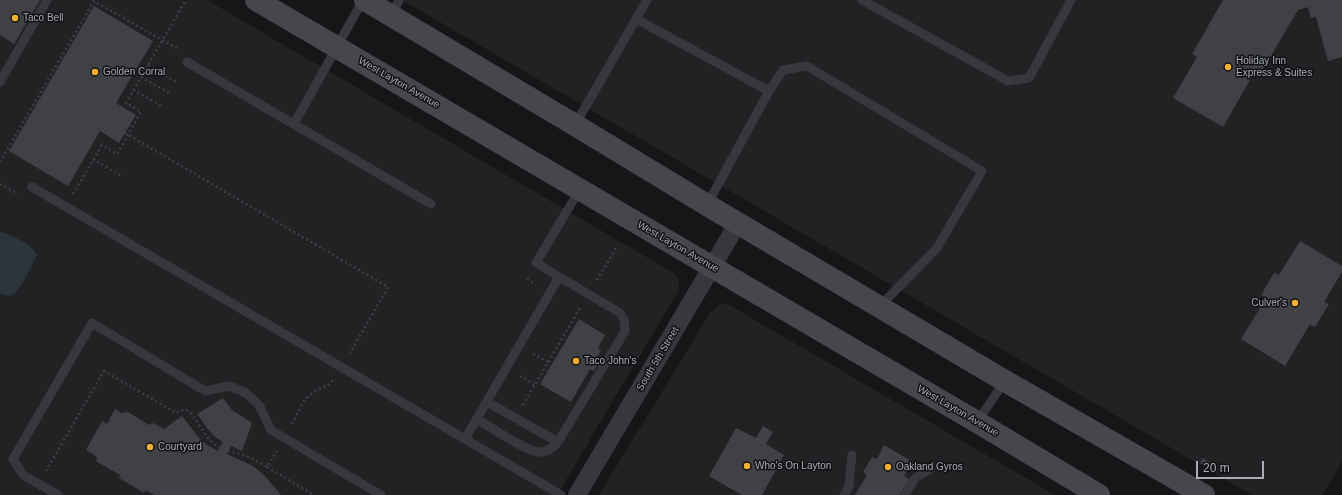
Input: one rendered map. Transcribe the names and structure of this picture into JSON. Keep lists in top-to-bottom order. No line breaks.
{"streets":{"main road":["West Layton Avenue"],"street":["South 5th Street"]},"crossings":[["West Layton Avenue","South 5th Street"]],"places":["Taco Bell","Holiday Inn Express & Suites","Golden Corral","Culver's","Taco John's","Courtyard","Who's On Layton","Oakland Gyros"],"scale_bar":"20 m"}
